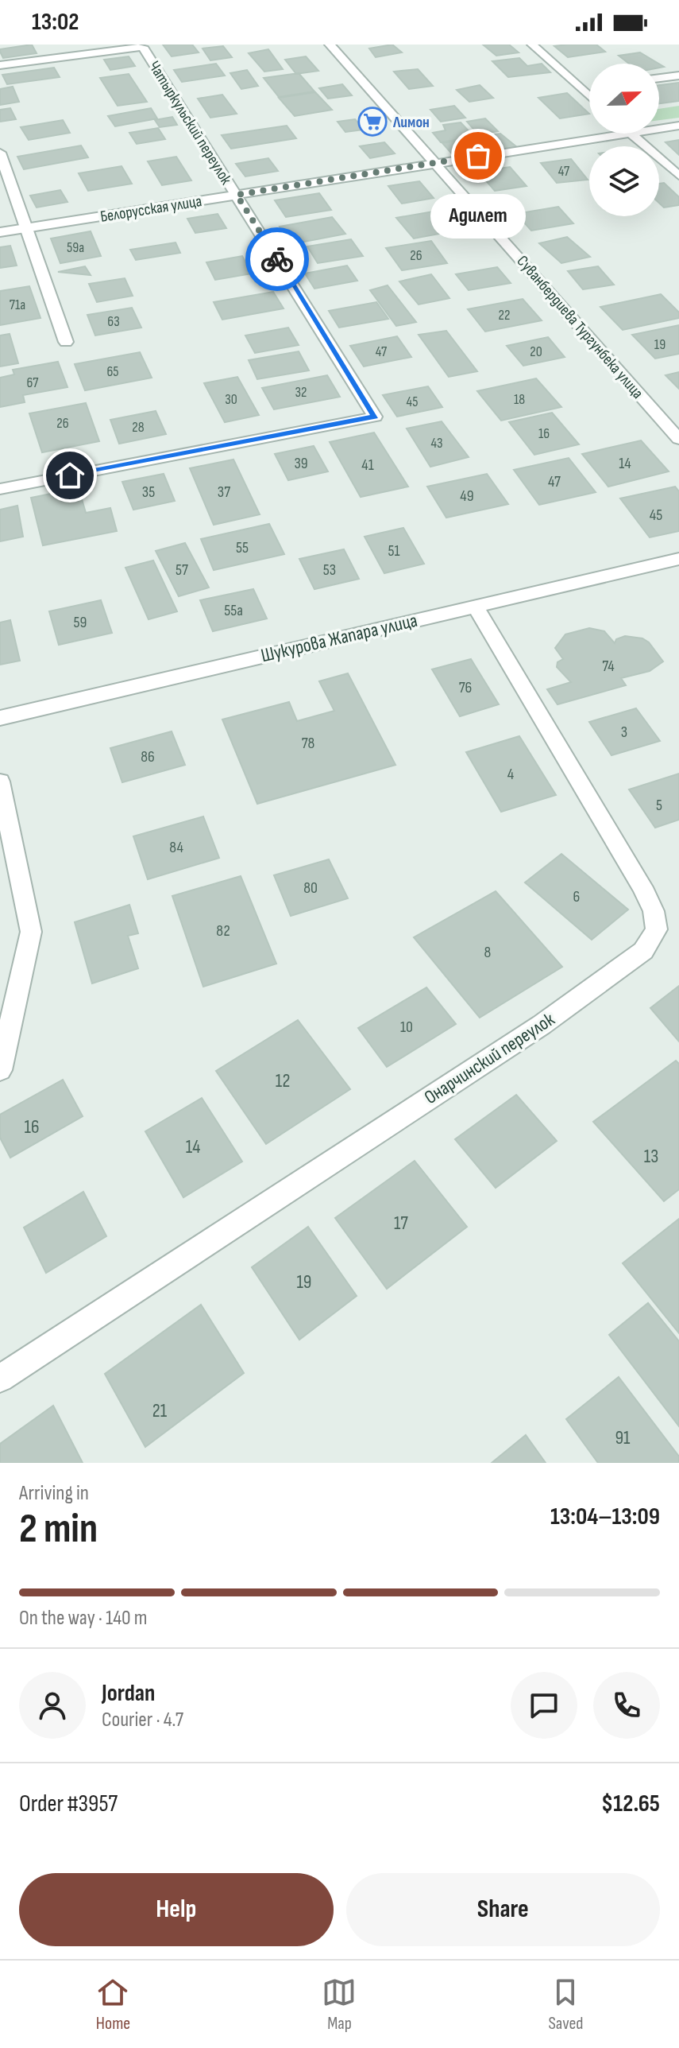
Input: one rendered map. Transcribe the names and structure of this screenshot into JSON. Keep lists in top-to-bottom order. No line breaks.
{"streets":{"street":["Чатыркульский переулок","Белорусская улица","Суванбердиева Тургунбека улица","Шукурова Жапара улица","Онарчинский переулок"]},"crossings":[["Чатыркульский переулок","Белорусская улица"],["Белорусская улица","Суванбердиева Тургунбека улица"],["Шукурова Жапара улица","Онарчинский переулок"]],"places":{"supermarket":["Лимон"],"other":["Адилет"]},"house_numbers":["47","59а","26","71а","22","63","19","47","20","65","67","32","30","18","45","26","28","16","43","39","14","41","47","35","37","49","45","55","51","57","53","55а","59","74","76","3","78","86","4","5","84","80","6","82","8","10","12","16","14","13","17","19","21","91"],"north":"right","page":{"status":"13:02","bubble":"Адилет","heading":["2 min","Arriving in","13:04–13:09"],"panel":["Jordan","Courier · 4.7","Order #3957","$12.65"],"bar":"On the way · 140 m","buttons":["Help","Share"],"tabs":["Home","Map","Saved"]}}
